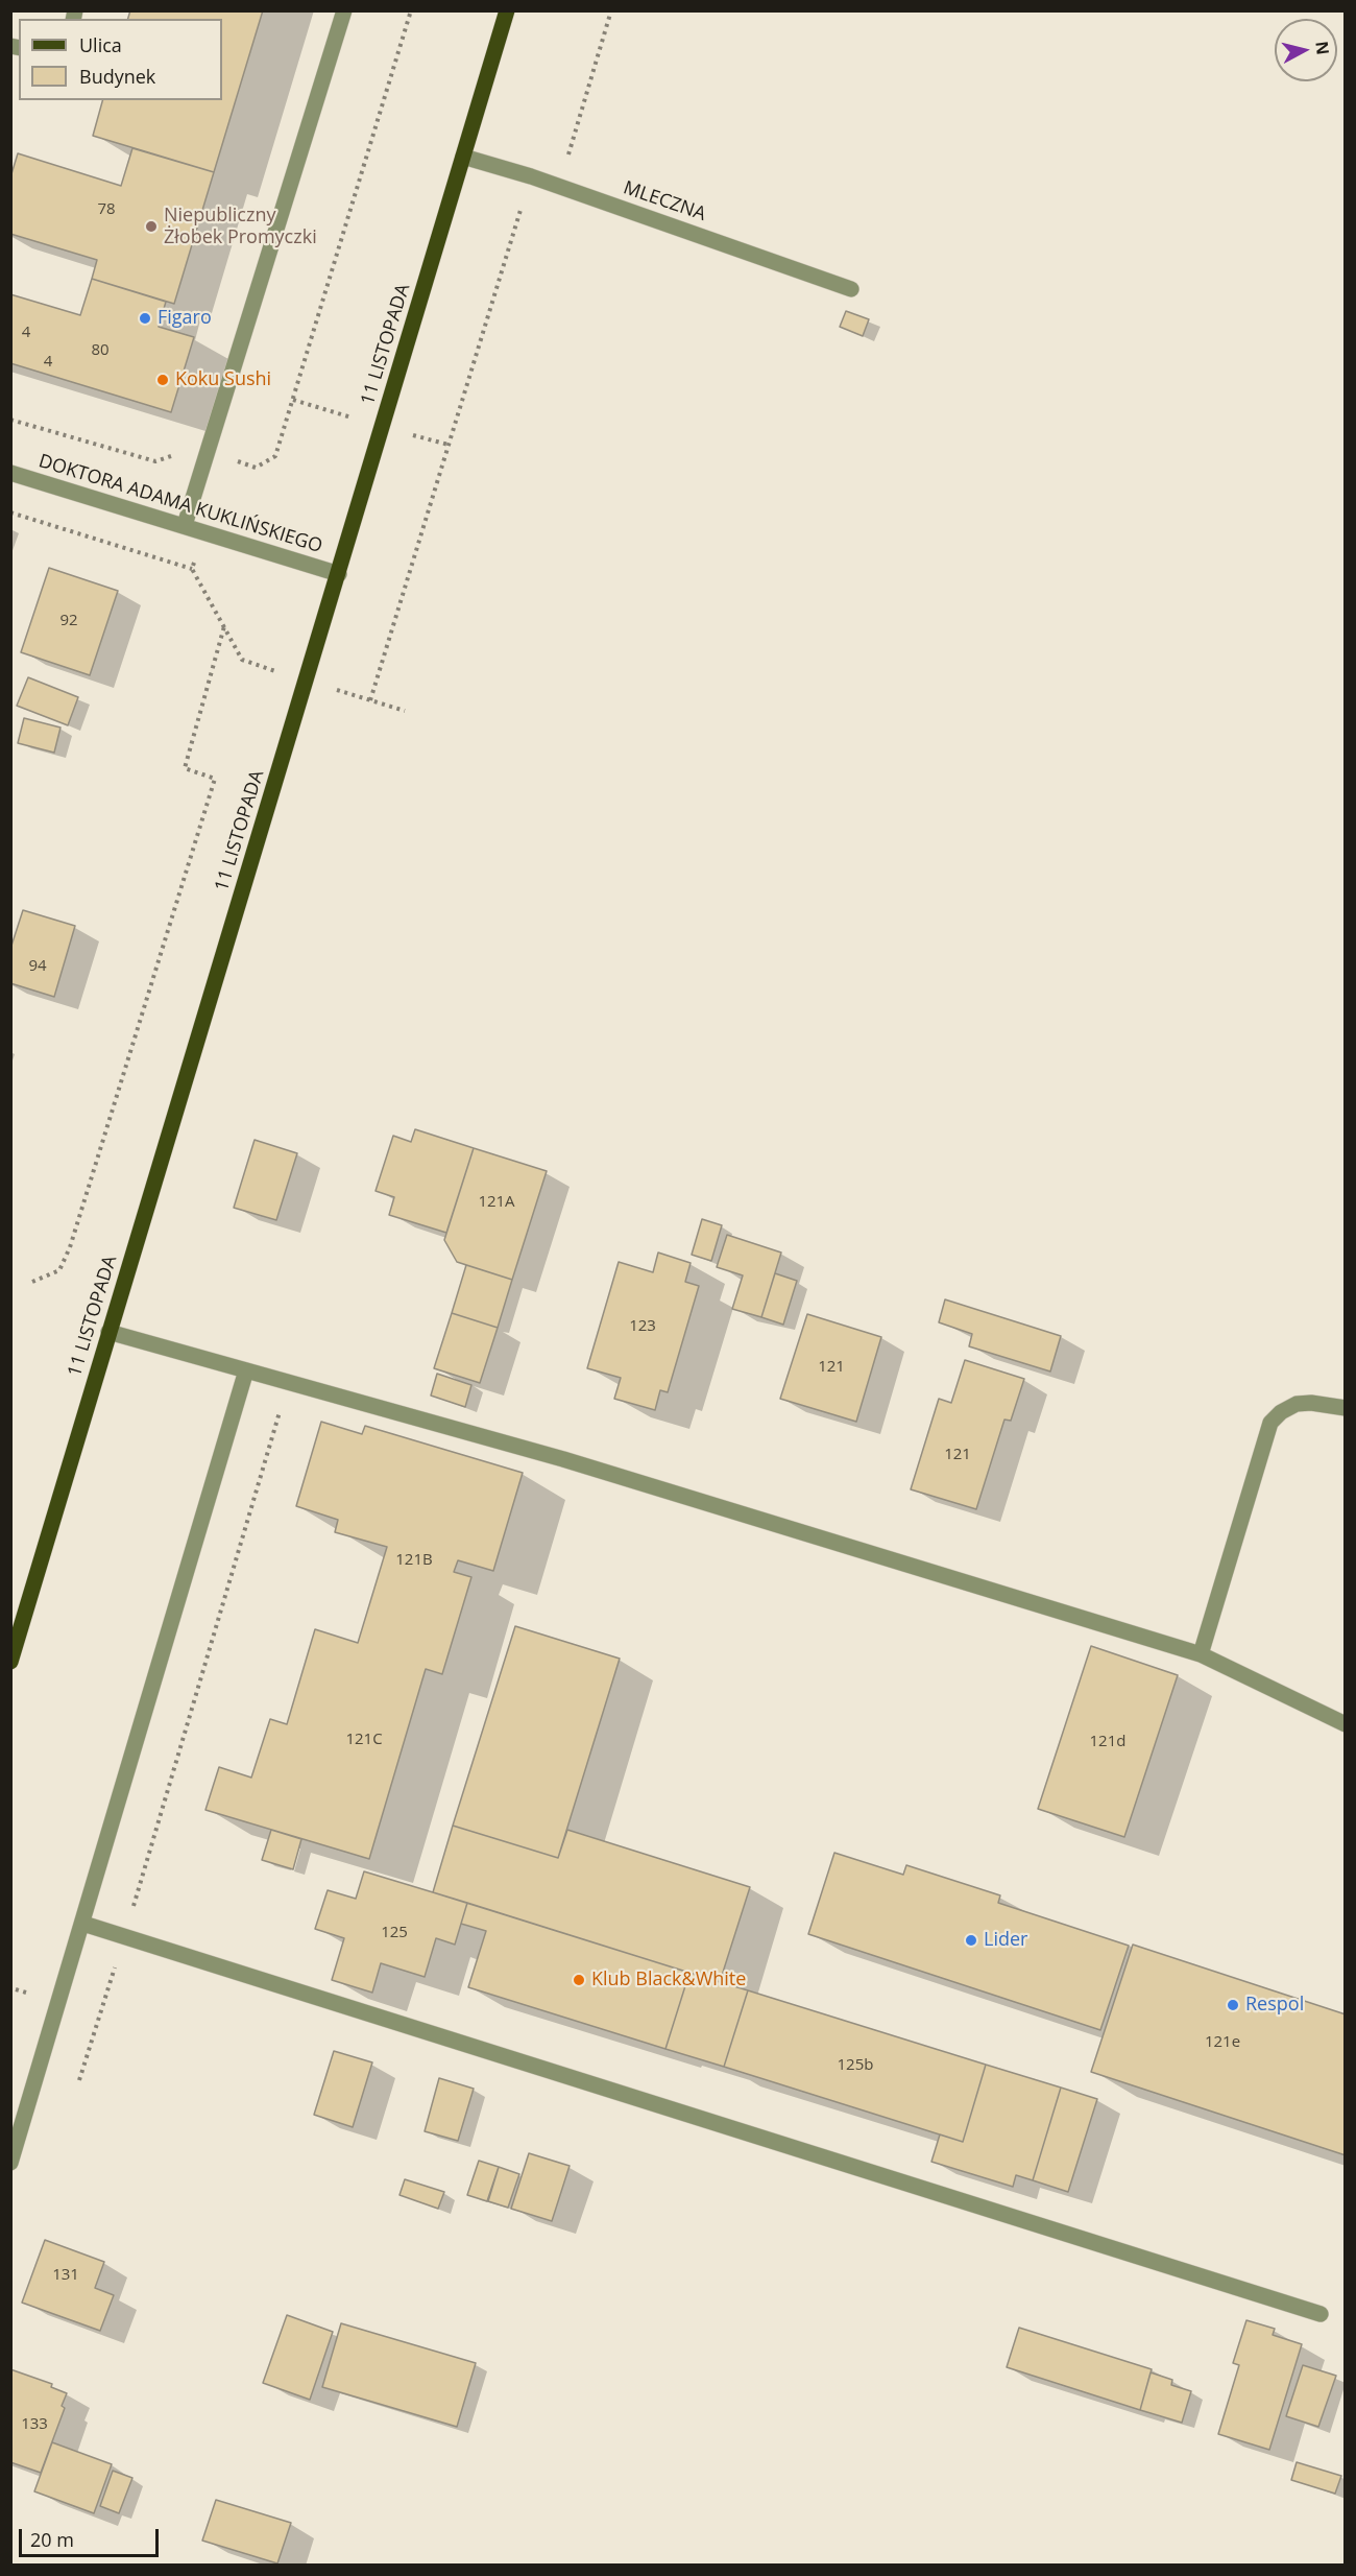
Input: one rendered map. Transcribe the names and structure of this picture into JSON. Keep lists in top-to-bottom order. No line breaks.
{"streets":{"main road":["11 LISTOPADA"],"street":["MLECZNA","DOKTORA ADAMA KUKLIŃSKIEGO"]},"crossings":[["MLECZNA","11 LISTOPADA"],["11 LISTOPADA","DOKTORA ADAMA KUKLIŃSKIEGO"]],"places":["Niepubliczny Żłobek Promyczki","Figaro","Koku Sushi","Lider","Klub Black&White","Respol"],"house_numbers":["78","4","80","4","92","94","121A","123","121","121","121B","121C","121d","125","121e","125b","131","133"],"legend":["Ulica","Budynek"],"scale_bar":"20 m","north":"right"}
